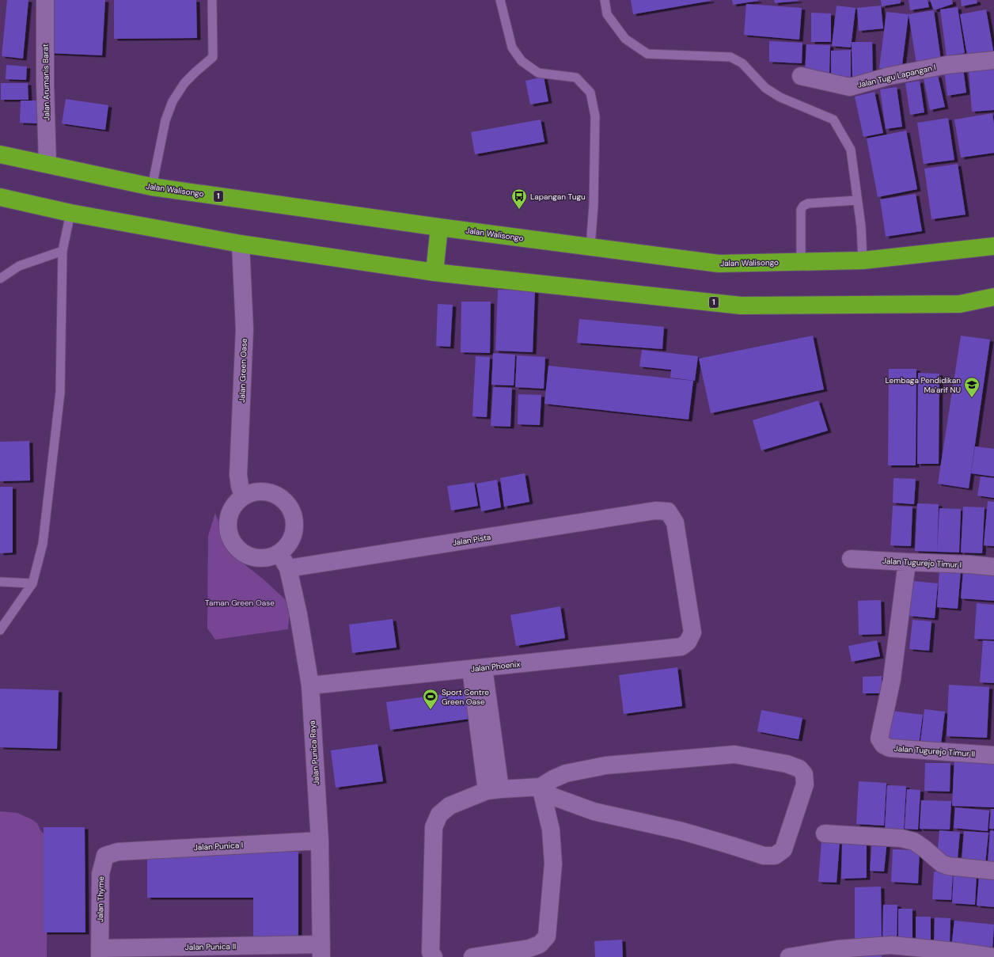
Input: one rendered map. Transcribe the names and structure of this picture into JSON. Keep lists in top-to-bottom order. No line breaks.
{"streets":{"highway":["Jalan Walisongo","1"],"street":["Jalan Tugu Lapangan I","Jalan Arumanis Barat","Jalan Green Oase","Jalan Pista","Jalan Tugurejo Timur I","Jalan Phoenix","Jalan Tugurejo Timur II","Jalan Punica Raya","Jalan Punica I","Jalan Thyme","Jalan Punica II"]},"crossings":[["Jalan Arumanis Barat","Jalan Walisongo"],["1","Jalan Green Oase"],["Jalan Green Oase","Jalan Punica Raya"],["Jalan Pista","Jalan Phoenix"],["Jalan Pista","Jalan Punica Raya"],["Jalan Tugurejo Timur I","Jalan Tugurejo Timur II"],["Jalan Phoenix","Jalan Punica Raya"],["Jalan Punica Raya","Jalan Punica I"],["Jalan Punica Raya","Jalan Punica II"],["Jalan Punica I","Jalan Thyme"],["Jalan Thyme","Jalan Punica II"]],"parks":["Taman Green Oase"],"places":{"bus stop":["Lapangan Tugu"],"school or university":["Lembaga Pendidikan Ma'arif NU"],"sports":["Sport Centre Green Oase"]}}
